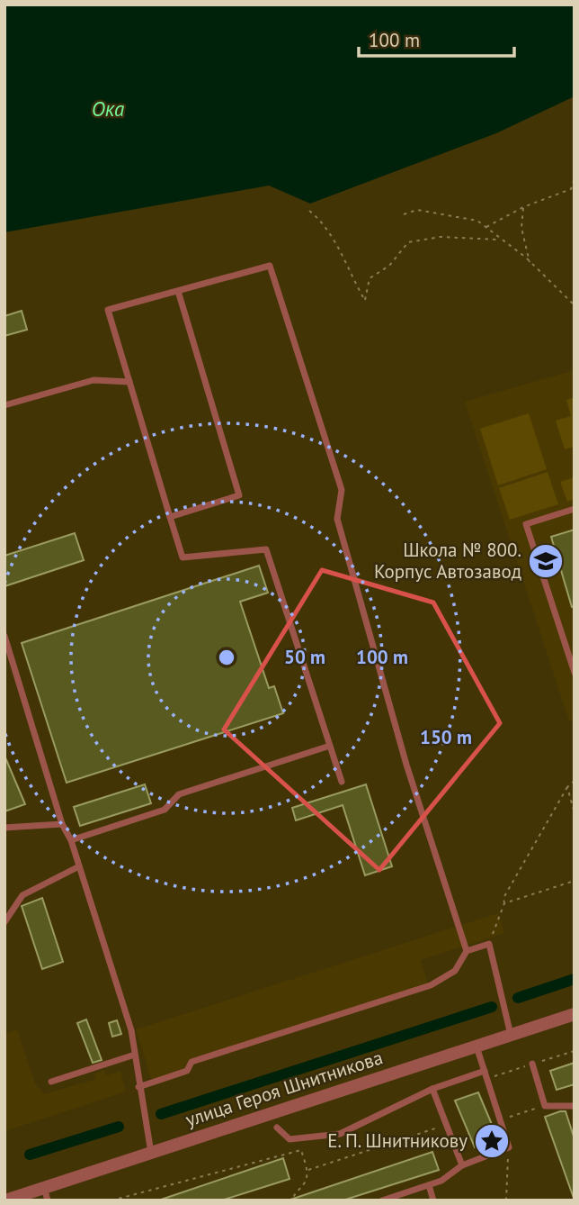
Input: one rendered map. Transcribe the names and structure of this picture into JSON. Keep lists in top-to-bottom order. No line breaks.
{"streets":{"street":["улица Героя Шнитникова"]},"water":["Ока"],"places":{"school or university":["Школа № 800. Корпус Автозавод"],"place":["Е. П. Шнитникову"]},"scale_bar":"100 m","rings":["50 m","100 m","150 m"]}
